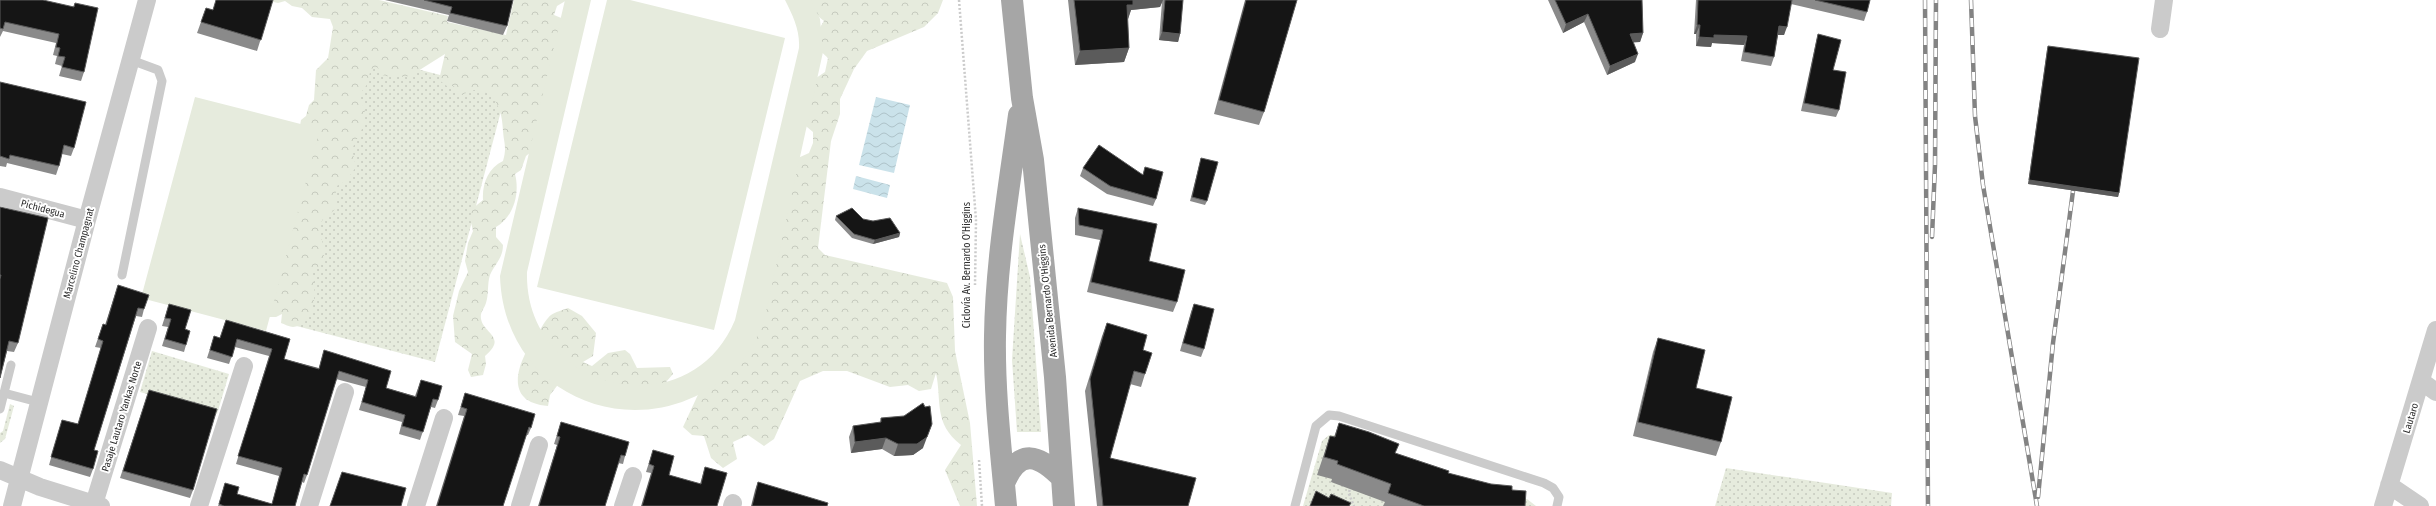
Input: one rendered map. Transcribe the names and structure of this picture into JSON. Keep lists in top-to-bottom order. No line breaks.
{"streets":{"main road":["Avenida Bernardo O'Higgins"],"street":["Pichidegua","Marcelino Champagnat","Pasaje Lautaro Yankas Norte","Lautaro"],"path":["Ciclovía Av. Bernardo O'Higgins"]},"crossings":[["Pichidegua","Marcelino Champagnat"]]}
